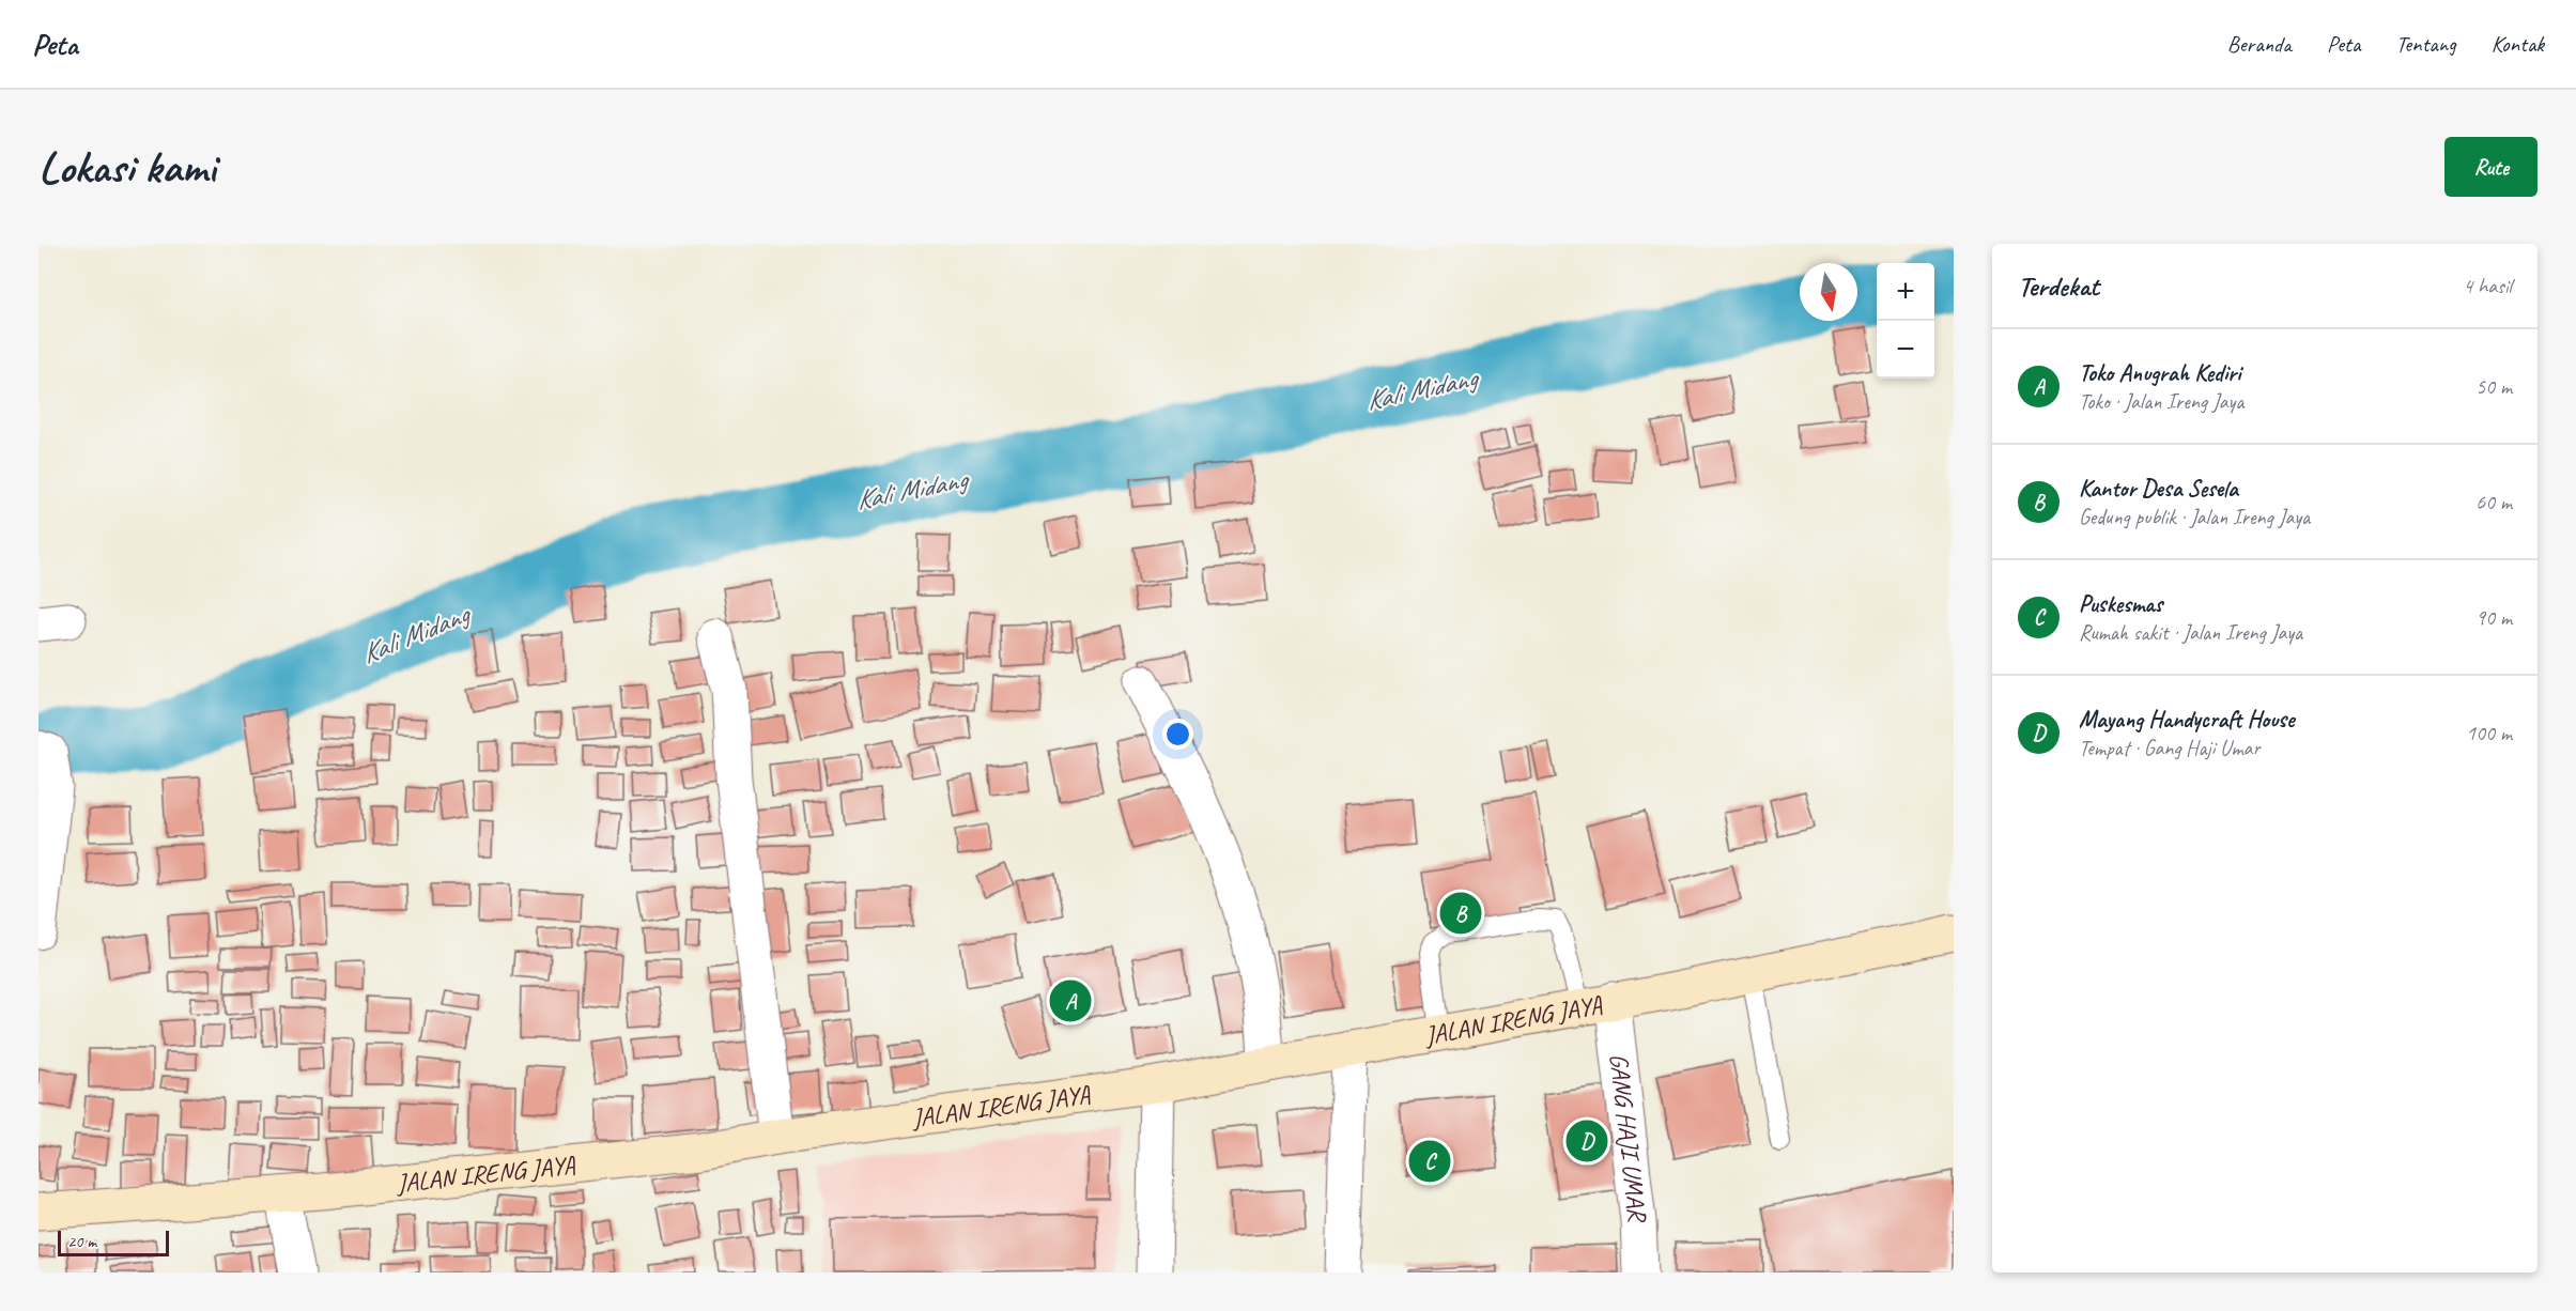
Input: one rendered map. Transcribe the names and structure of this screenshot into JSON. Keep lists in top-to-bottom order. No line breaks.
{"streets":{"street":["JALAN IRENG JAYA","GANG HAJI UMAR"]},"crossings":[["JALAN IRENG JAYA","GANG HAJI UMAR"]],"water":["Kali Midang"],"scale_bar":"20 m","north":"bottom","page":{"header":"Peta","nav":["Beranda","Peta","Tentang","Kontak"],"buttons":"Rute","title":"Lokasi kami","heading":["Terdekat","4 hasil"],"map_buttons":["+","−"],"list":[{"mark":"A","name":"Toko Anugrah Kediri","note":"Toko · Jalan Ireng Jaya","value":"50 m"},{"mark":"B","name":"Kantor Desa Sesela","note":"Gedung publik · Jalan Ireng Jaya","value":"60 m"},{"mark":"C","name":"Puskesmas","note":"Rumah sakit · Jalan Ireng Jaya","value":"90 m"},{"mark":"D","name":"Mayang Handycraft House","note":"Tempat · Gang Haji Umar","value":"100 m"}],"pins":["B","A","D","C"],"scale":"20 m"}}
